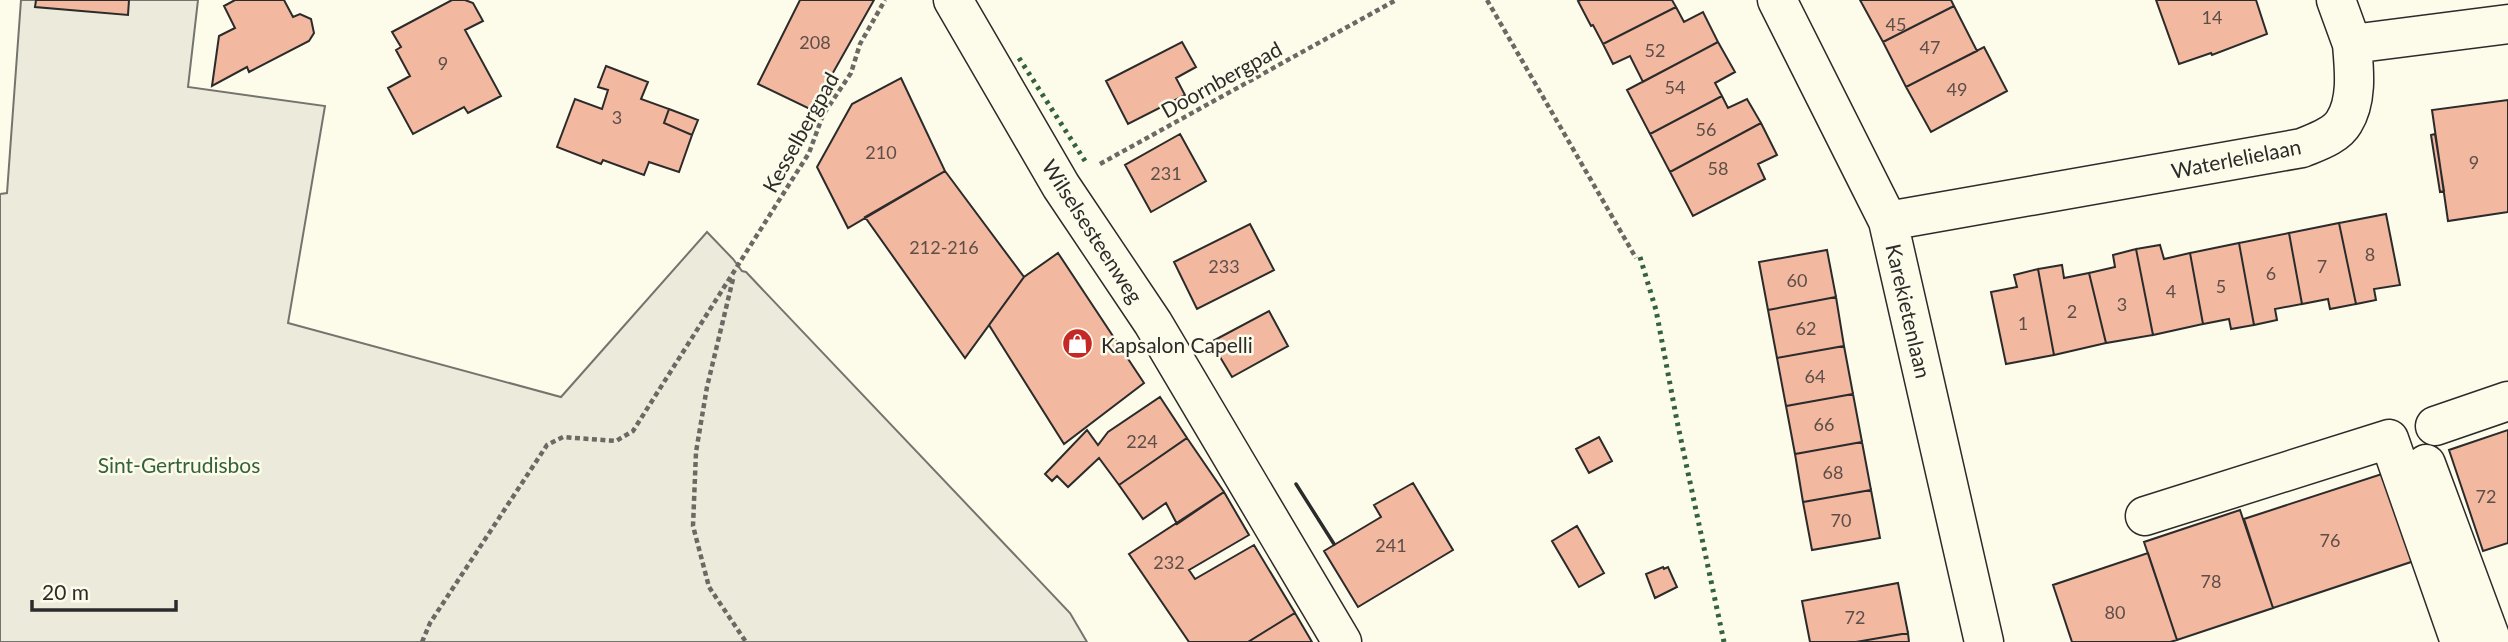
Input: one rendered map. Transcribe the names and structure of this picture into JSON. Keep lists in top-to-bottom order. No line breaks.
{"streets":{"street":["Waterlelielaan","Wilselsesteenweg","Karekietenlaan"],"path":["Doornbergpad","Kesselbergpad"]},"crossings":[["Doornbergpad","Wilselsesteenweg"],["Waterlelielaan","Karekietenlaan"]],"parks":["Sint-Gertrudisbos"],"places":{"shop":["Kapsalon Capelli"]},"house_numbers":["14","45","208","47","52","9","54","49","3","56","210","9","58","231","212-216","8","233","7","6","60","5","4","3","2","1","62","64","66","224","68","72","70","76","241","232","78","80","72"],"scale_bar":"20 m"}
